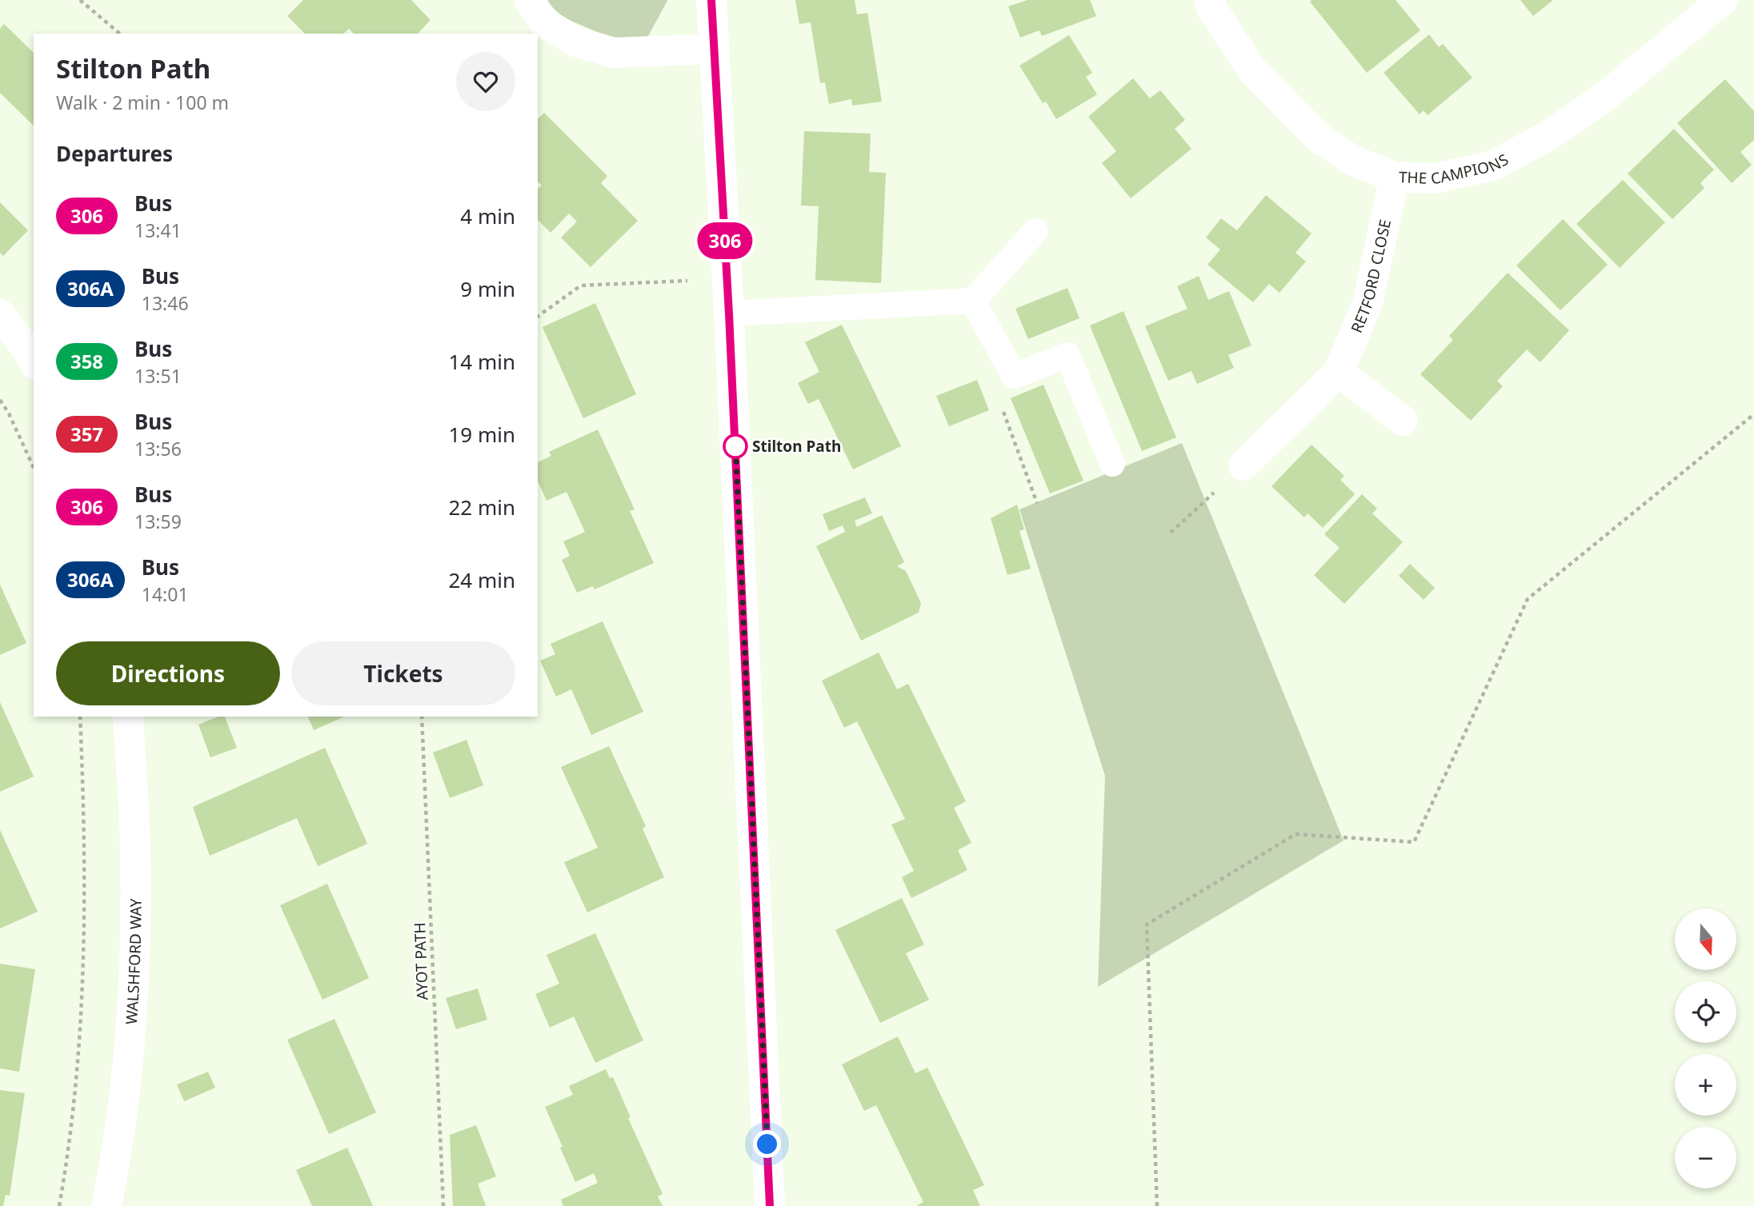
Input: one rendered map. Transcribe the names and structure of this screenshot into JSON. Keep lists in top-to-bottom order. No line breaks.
{"streets":{"street":["THE CAMPIONS","RETFORD CLOSE","WALSHFORD WAY"],"path":["AYOT PATH"]},"crossings":[["THE CAMPIONS","RETFORD CLOSE"]],"places":["Stilton Path"],"lines":["bus line 306"],"north":"bottom","page":{"on_map":"306","heading":[["Stilton Path","Walk · 2 min · 100 m"],"Departures"],"list":[{"mark":"306","name":"Bus","note":"13:41","value":"4 min"},{"mark":"306A","name":"Bus","note":"13:46","value":"9 min"},{"mark":"358","name":"Bus","note":"13:51","value":"14 min"},{"mark":"357","name":"Bus","note":"13:56","value":"19 min"},{"mark":"306","name":"Bus","note":"13:59","value":"22 min"},{"mark":"306A","name":"Bus","note":"14:01","value":"24 min"}],"buttons":["Directions","Tickets"],"map_buttons":["+","−"]}}
